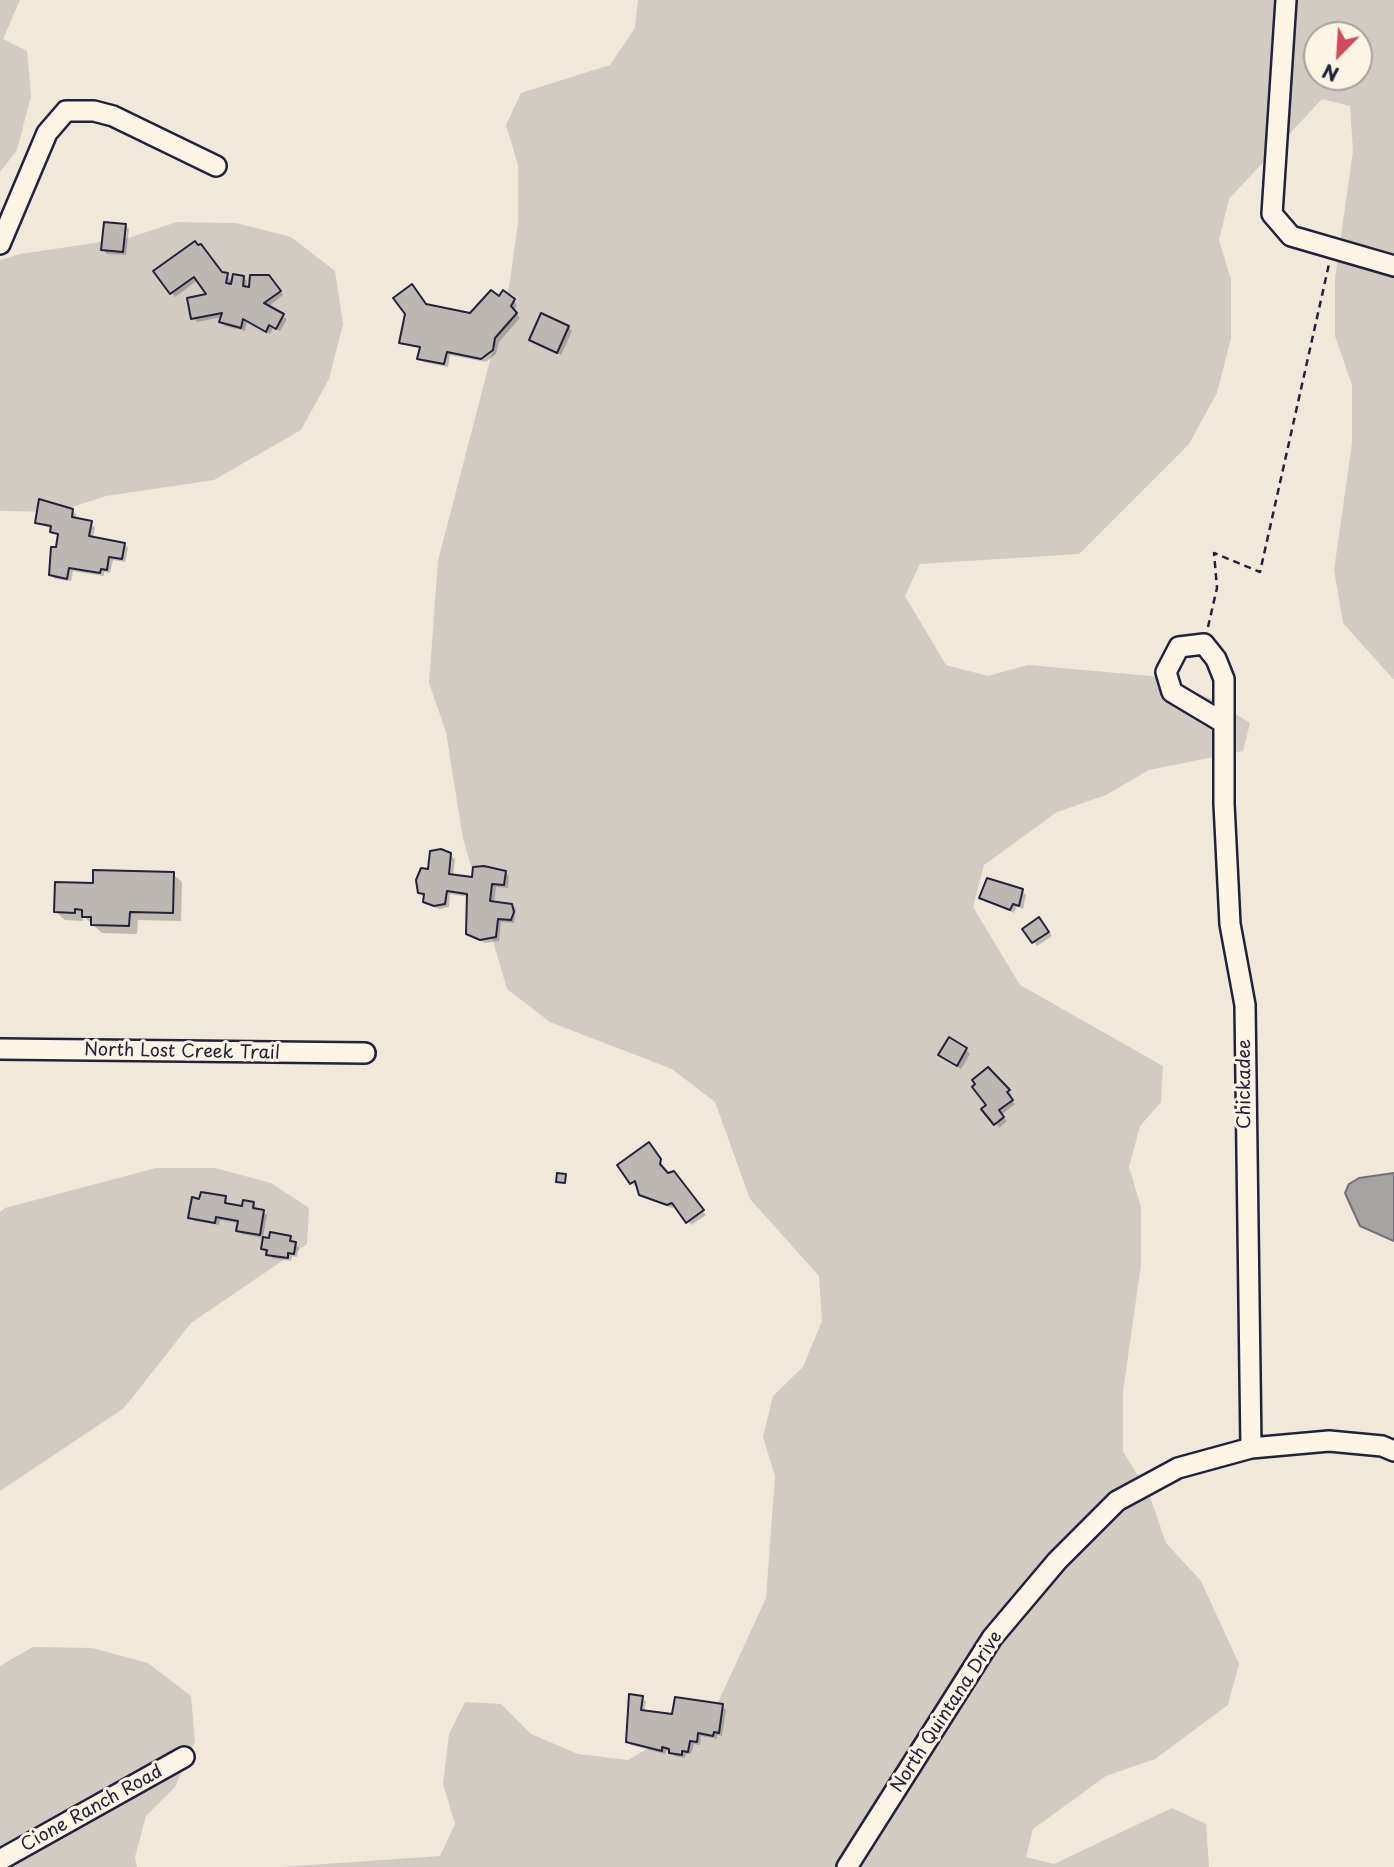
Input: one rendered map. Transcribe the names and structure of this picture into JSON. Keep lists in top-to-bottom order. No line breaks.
{"streets":{"street":["North Lost Creek Trail","Chickadee","North Quintana Drive","Cione Ranch Road"]},"crossings":[["Chickadee","North Quintana Drive"]],"north":"bottom left"}
